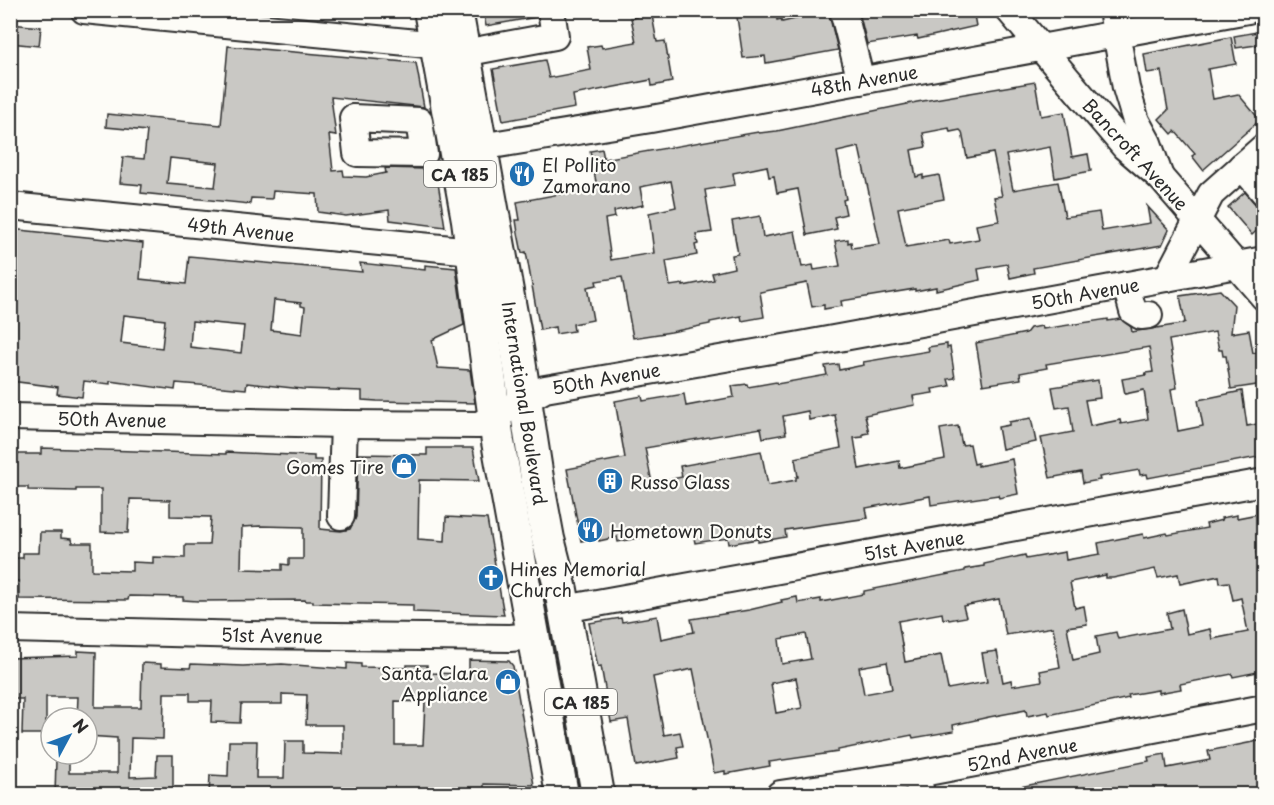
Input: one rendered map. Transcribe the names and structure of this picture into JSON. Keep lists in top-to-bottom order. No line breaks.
{"streets":{"main road":["CA 185","International Boulevard"],"street":["48th Avenue","Bancroft Avenue","49th Avenue","50th Avenue","51st Avenue","52nd Avenue"]},"crossings":[["48th Avenue","Bancroft Avenue"],["48th Avenue","International Boulevard"],["Bancroft Avenue","50th Avenue"],["49th Avenue","International Boulevard"],["50th Avenue","International Boulevard"],["International Boulevard","51st Avenue"]],"places":{"restaurant":["El Pollito Zamorano","Hometown Donuts"],"shop":["Gomes Tire","Santa Clara Appliance"],"building":["Russo Glass"],"church":["Hines Memorial Church"]},"north":"top right"}
